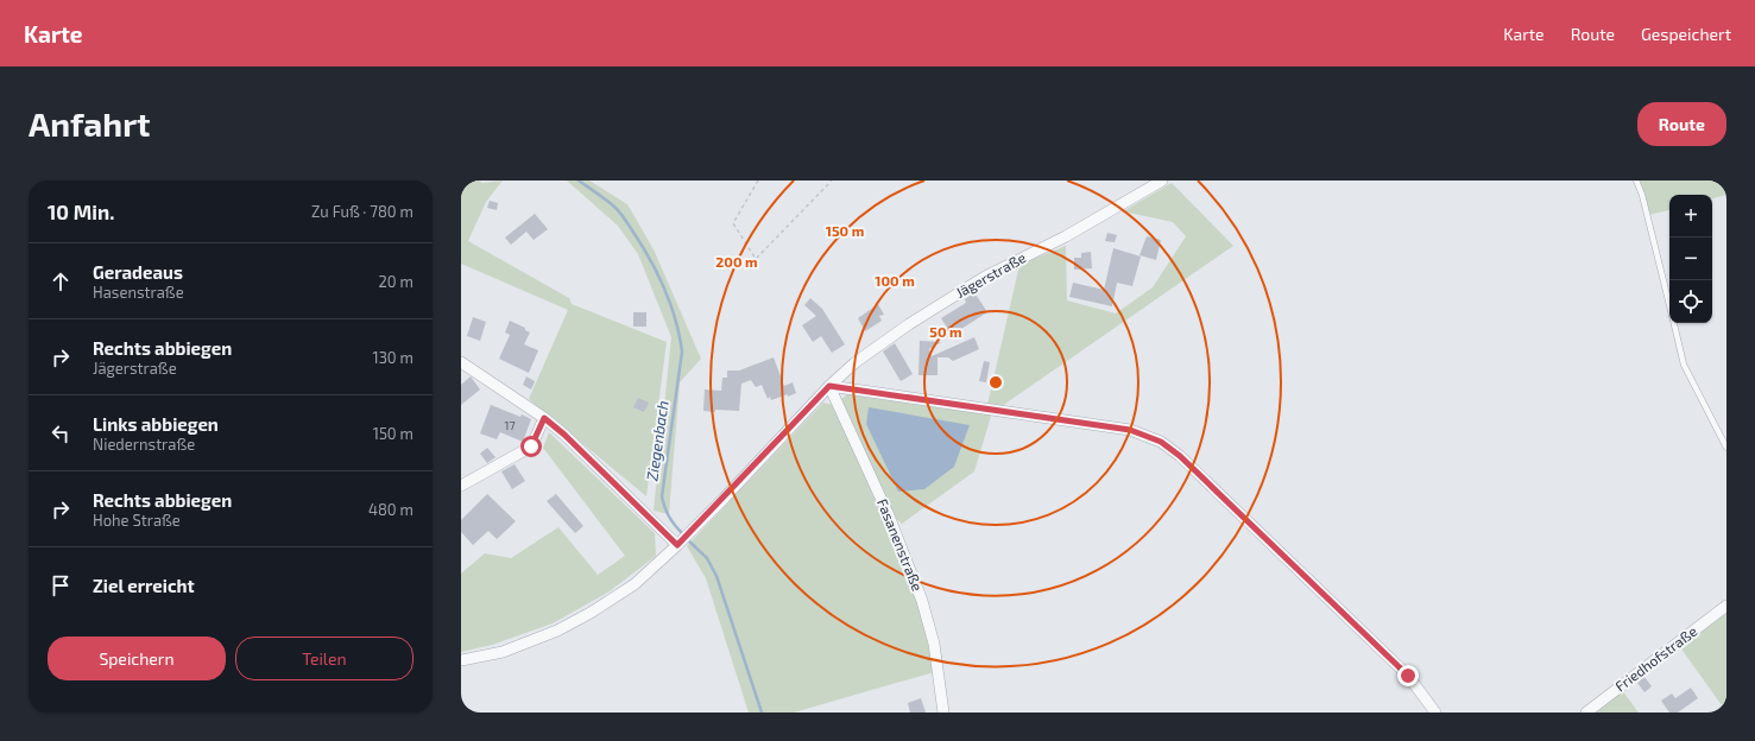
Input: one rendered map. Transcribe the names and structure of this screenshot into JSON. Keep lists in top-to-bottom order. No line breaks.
{"streets":{"street":["Jägerstraße","Fasanenstraße","Friedhofstraße"]},"crossings":[["Jägerstraße","Fasanenstraße"]],"water":["Ziegenbach"],"house_numbers":["17"],"page":{"header":"Karte","nav":["Karte","Route","Gespeichert"],"buttons":["Route",["Speichern","Teilen"]],"title":"Anfahrt","heading":["10 Min.","Zu Fuß · 780 m"],"map_buttons":["+","−"],"list":[["Geradeaus","Hasenstraße","20 m"],["Rechts abbiegen","Jägerstraße","130 m"],["Links abbiegen","Niedernstraße","150 m"],["Rechts abbiegen","Hohe Straße","480 m"],"Ziel erreicht"]},"rings":["150 m","200 m","100 m","50 m"]}
